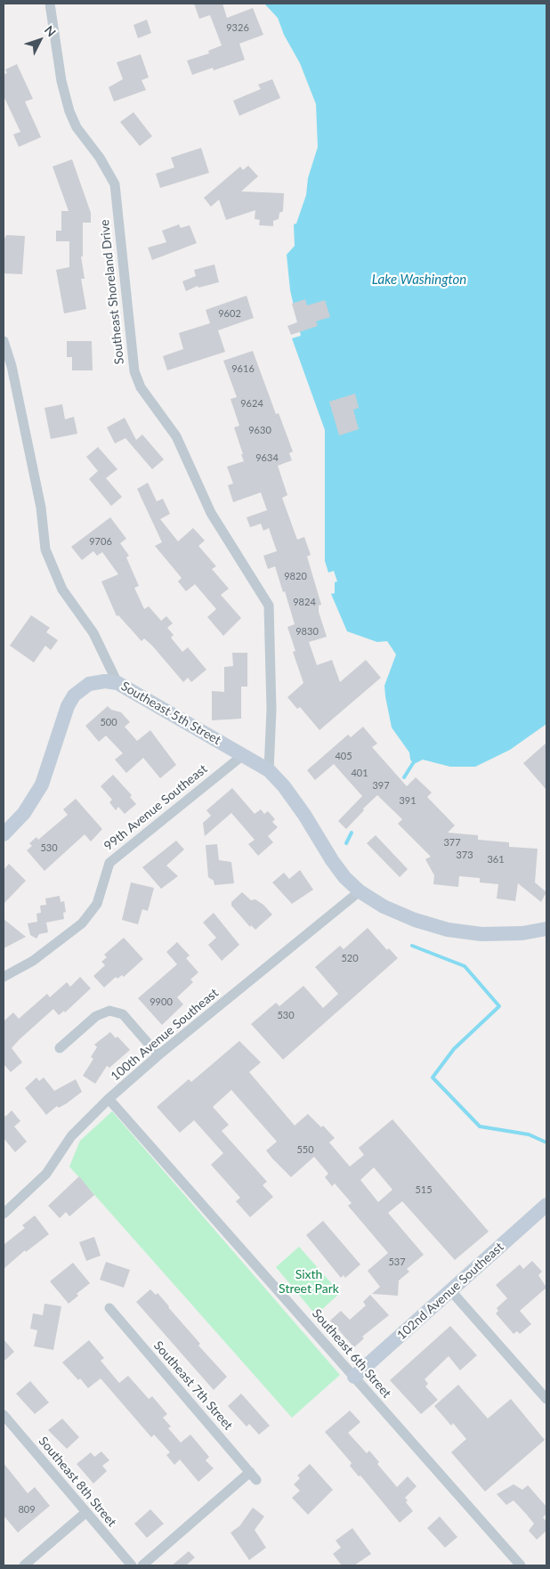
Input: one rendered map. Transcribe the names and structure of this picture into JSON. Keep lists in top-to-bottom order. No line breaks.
{"streets":{"street":["Southeast Shoreland Drive","Southeast 5th Street","99th Avenue Southeast","100th Avenue Southeast","102nd Avenue Southeast","Southeast 6th Street","Southeast 7th Street","Southeast 8th Street"]},"crossings":[["Southeast Shoreland Drive","Southeast 5th Street"],["Southeast 5th Street","99th Avenue Southeast"],["Southeast 5th Street","100th Avenue Southeast"],["100th Avenue Southeast","Southeast 6th Street"],["102nd Avenue Southeast","Southeast 6th Street"]],"water":["Lake Washington"],"parks":["Sixth Street Park"],"house_numbers":["9326","9602","9616","9624","9630","9634","9706","9820","9824","9830","500","405","401","397","391","377","530","373","361","520","9900","530","550","515","537","809"],"north":"top right"}
